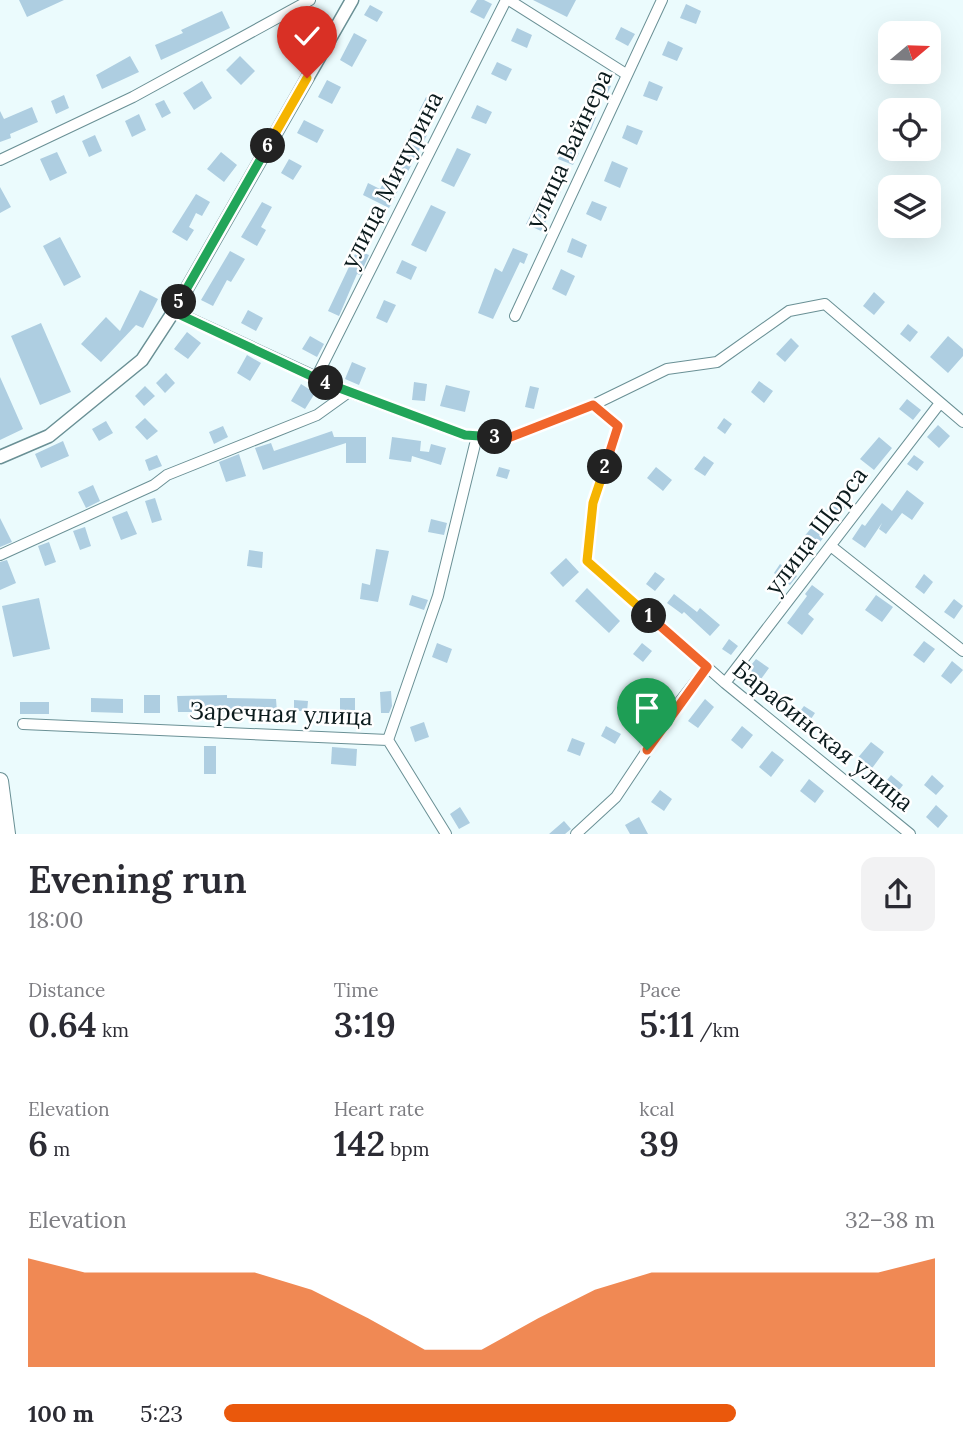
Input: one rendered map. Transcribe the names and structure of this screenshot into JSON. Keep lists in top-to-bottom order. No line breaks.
{"streets":{"street":["улица Вайнера","улица Мичурина","улица Щорса","Заречная улица","Барабинская улица"]},"crossings":[["улица Щорса","Барабинская улица"]],"north":"right","page":{"pins":["6","5","4","3","2","1"],"heading":["Evening run","18:00"],"stats":[["Distance","0.64 km"],["Time","3:19"],["Pace","5:11 /km"],["Elevation","6 m"],["Heart rate","142 bpm"],["kcal","39"]],"chart":["Elevation","32–38 m"],"list":[{"name":"100 m","note":"5:23"}]}}
